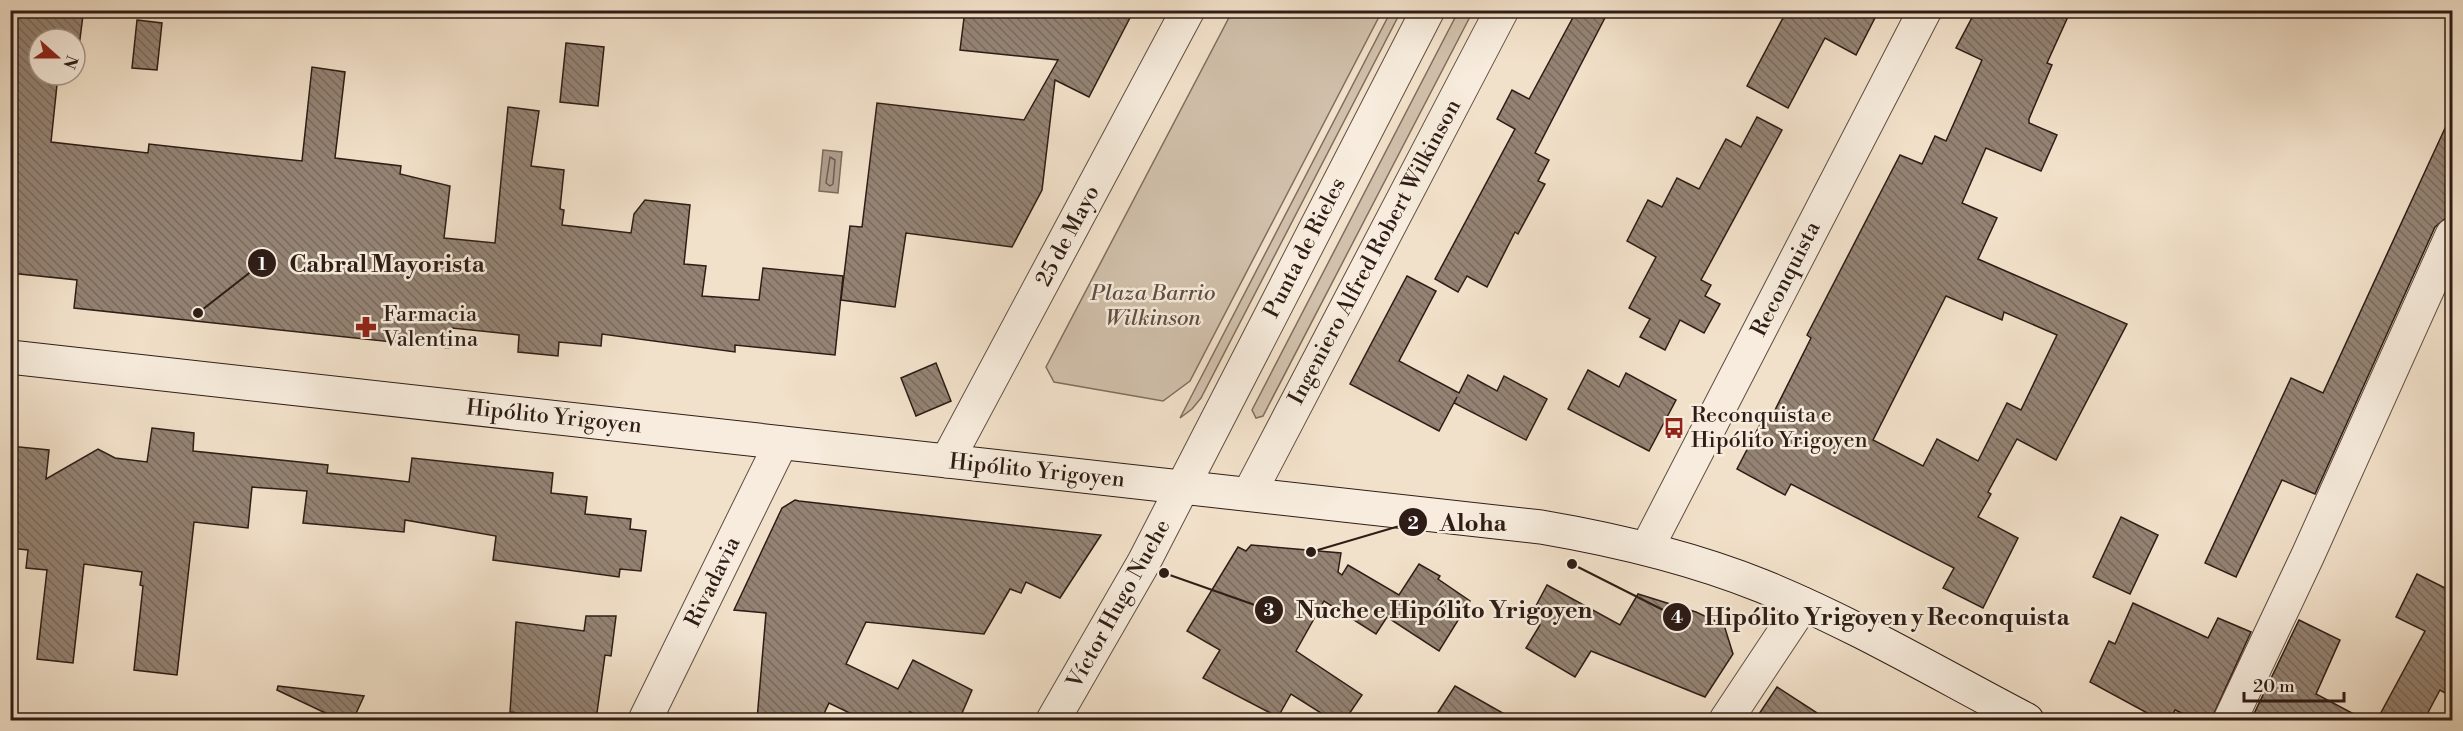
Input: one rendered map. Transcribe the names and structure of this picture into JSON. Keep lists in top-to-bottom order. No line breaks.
{"streets":{"street":["25 de Mayo","Punta de Rieles","Ingeniero Alfred Robert Wilkinson","Reconquista","Hipólito Yrigoyen","Rivadavia","Víctor Hugo Nuche"]},"crossings":[["25 de Mayo","Hipólito Yrigoyen"],["Punta de Rieles","Hipólito Yrigoyen"],["Punta de Rieles","Víctor Hugo Nuche"],["Ingeniero Alfred Robert Wilkinson","Hipólito Yrigoyen"],["Reconquista","Hipólito Yrigoyen"],["Hipólito Yrigoyen","Rivadavia"],["Hipólito Yrigoyen","Víctor Hugo Nuche"]],"parks":["Plaza Barrio Wilkinson"],"places":{"other":["Cabral Mayorista","Aloha","Hipólito Yrigoyen y Reconquista","Nuche e Hipólito Yrigoyen"],"pharmacy":["Farmacia Valentina"],"bus stop":["Reconquista e Hipólito Yrigoyen"]},"scale_bar":"20 m","north":"right"}
